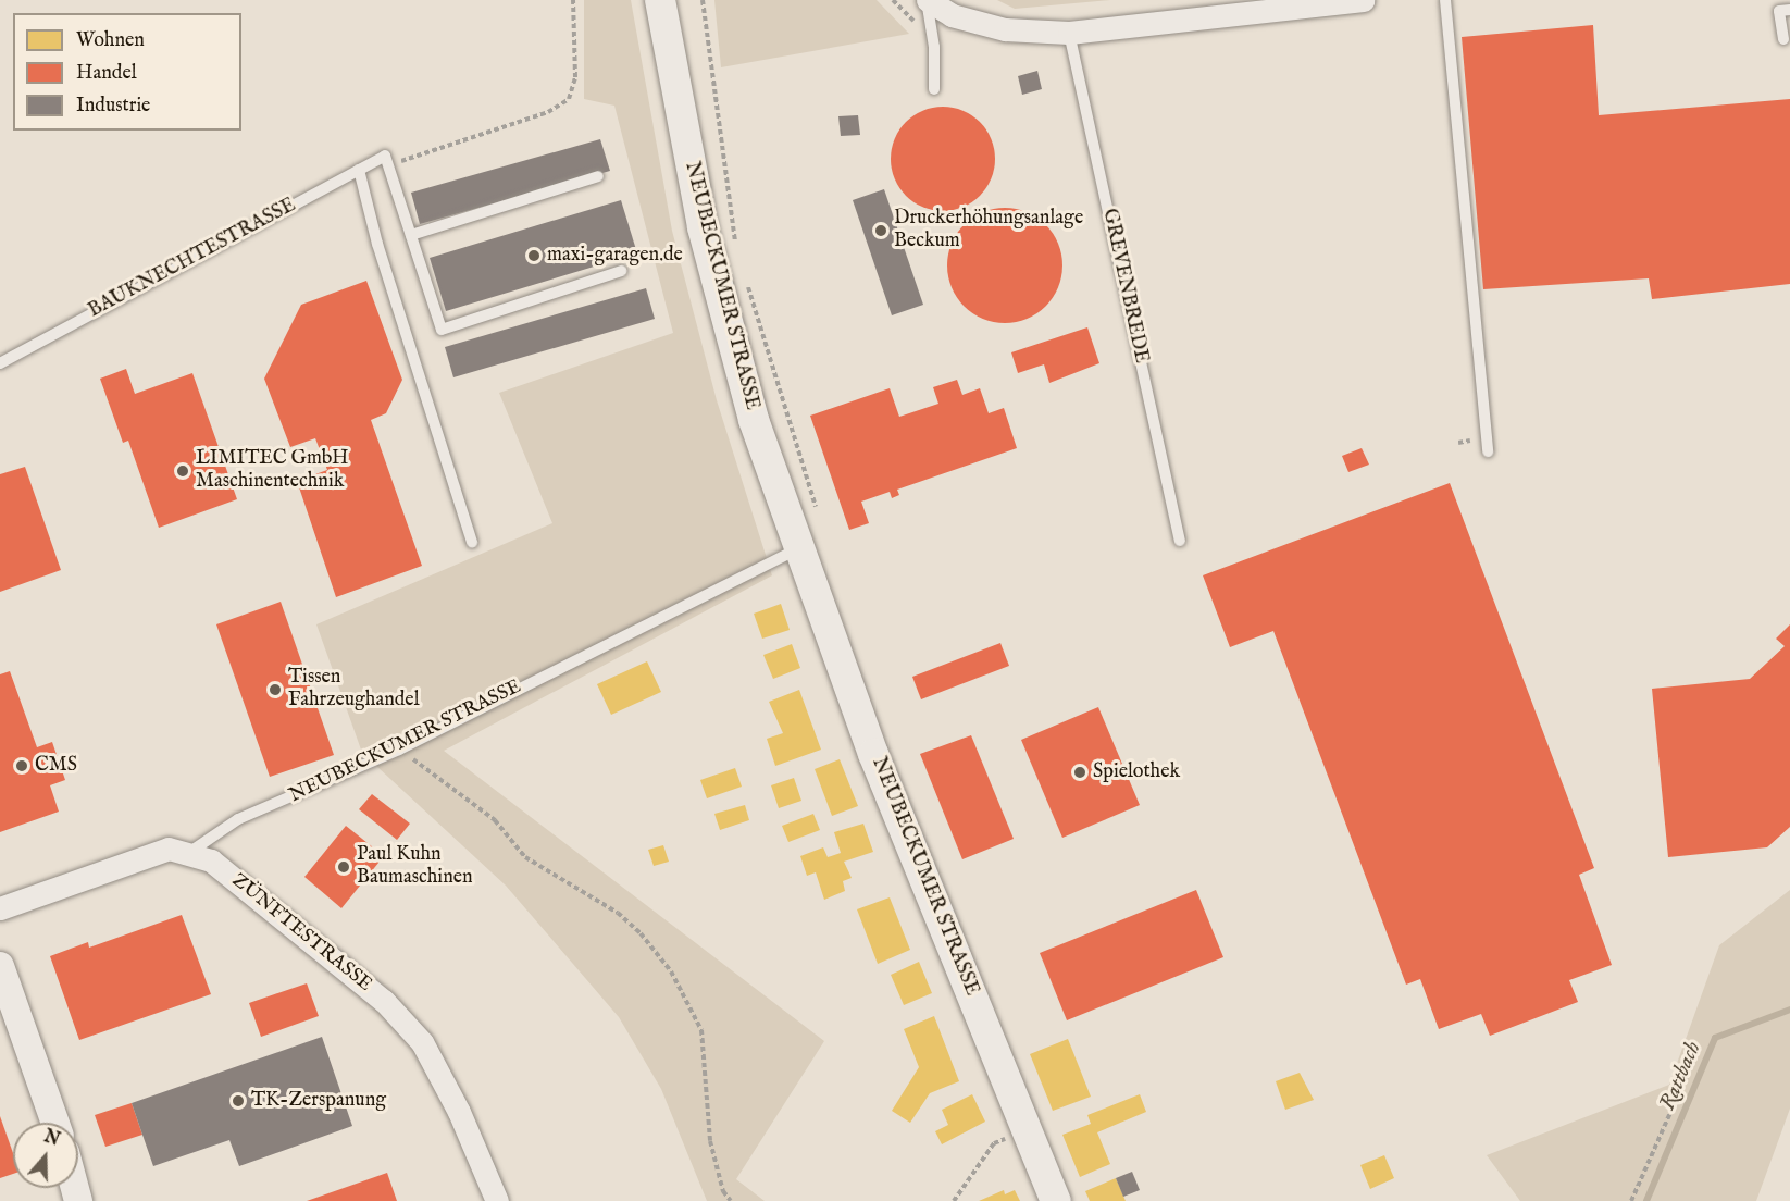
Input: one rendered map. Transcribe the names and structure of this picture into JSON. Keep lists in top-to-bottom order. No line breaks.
{"streets":{"main road":["NEUBECKUMER STRASSE"],"street":["ZÜNFTESTRASSE"],"lane":["BAUKNECHTESTRASSE","GREVENBREDE"]},"crossings":[["NEUBECKUMER STRASSE","ZÜNFTESTRASSE"]],"water":["Rattbach"],"places":["Druckerhöhungsanlage Beckum","maxi-garagen.de","LIMITEC GmbH Maschinentechnik","Tissen Fahrzeughandel","CMS","Spielothek","Paul Kuhn Baumaschinen","TK-Zerspanung"],"legend":["Wohnen","Handel","Industrie"],"north":"top"}
